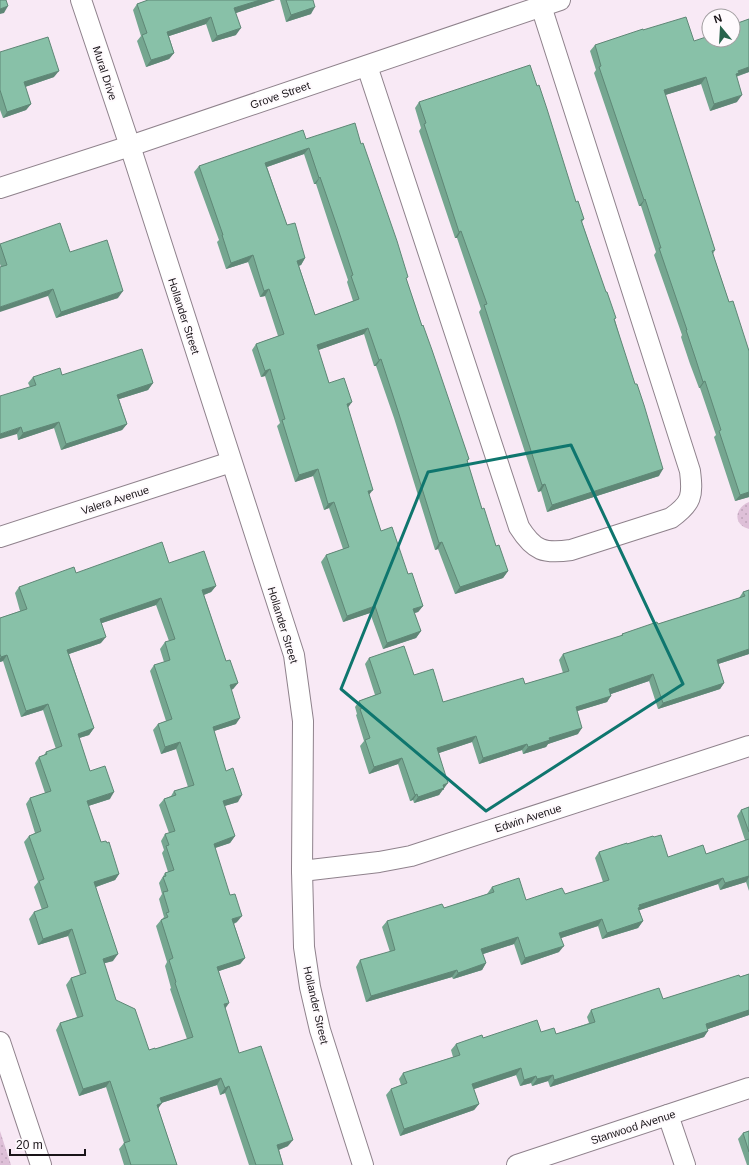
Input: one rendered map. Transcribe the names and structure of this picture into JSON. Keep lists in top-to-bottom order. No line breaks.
{"streets":{"street":["Mural Drive","Grove Street","Hollander Street","Valera Avenue","Edwin Avenue","Stanwood Avenue"]},"crossings":[["Mural Drive","Grove Street"],["Mural Drive","Hollander Street"],["Grove Street","Hollander Street"],["Hollander Street","Valera Avenue"],["Hollander Street","Edwin Avenue"]],"scale_bar":"20 m","north":"top"}
